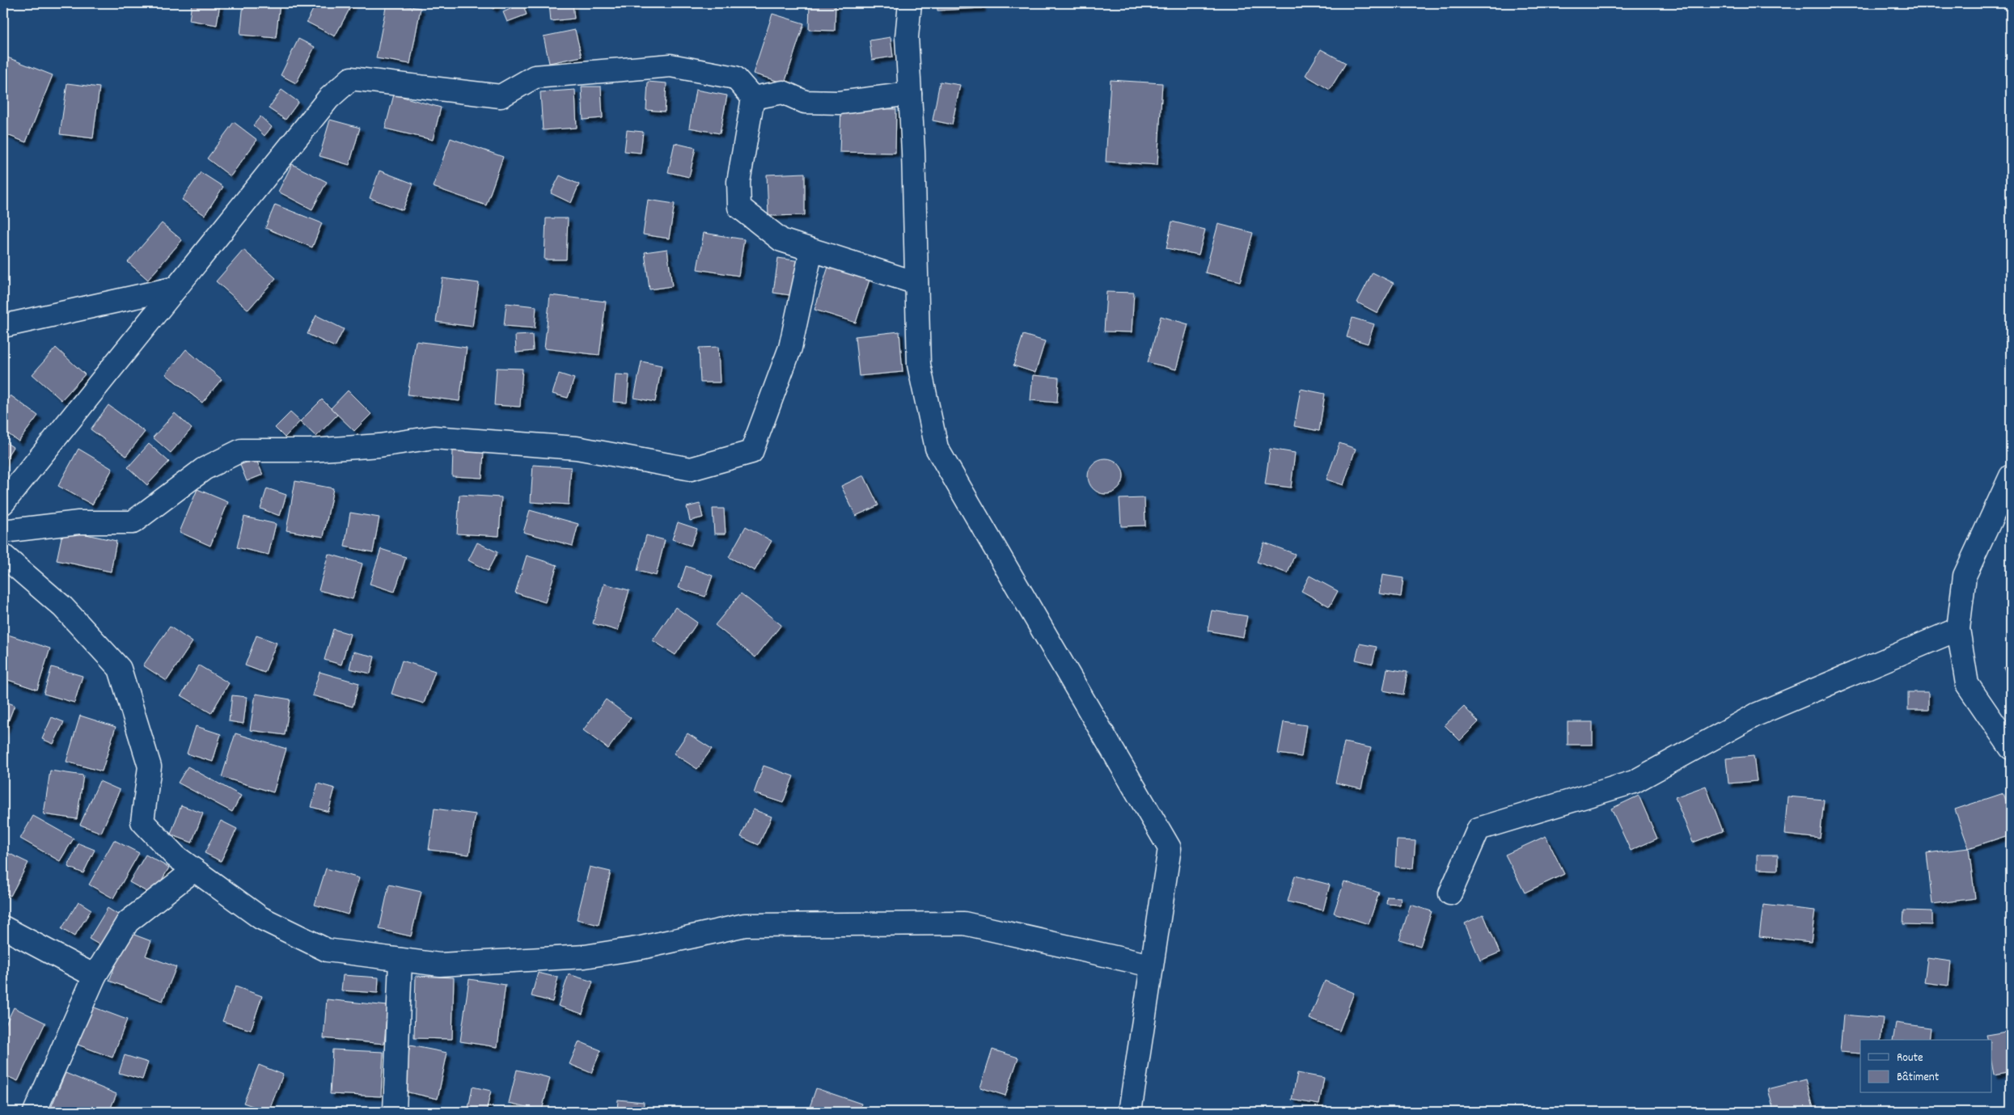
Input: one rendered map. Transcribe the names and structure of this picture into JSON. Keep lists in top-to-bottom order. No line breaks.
{"legend":["Route","Bâtiment"]}
